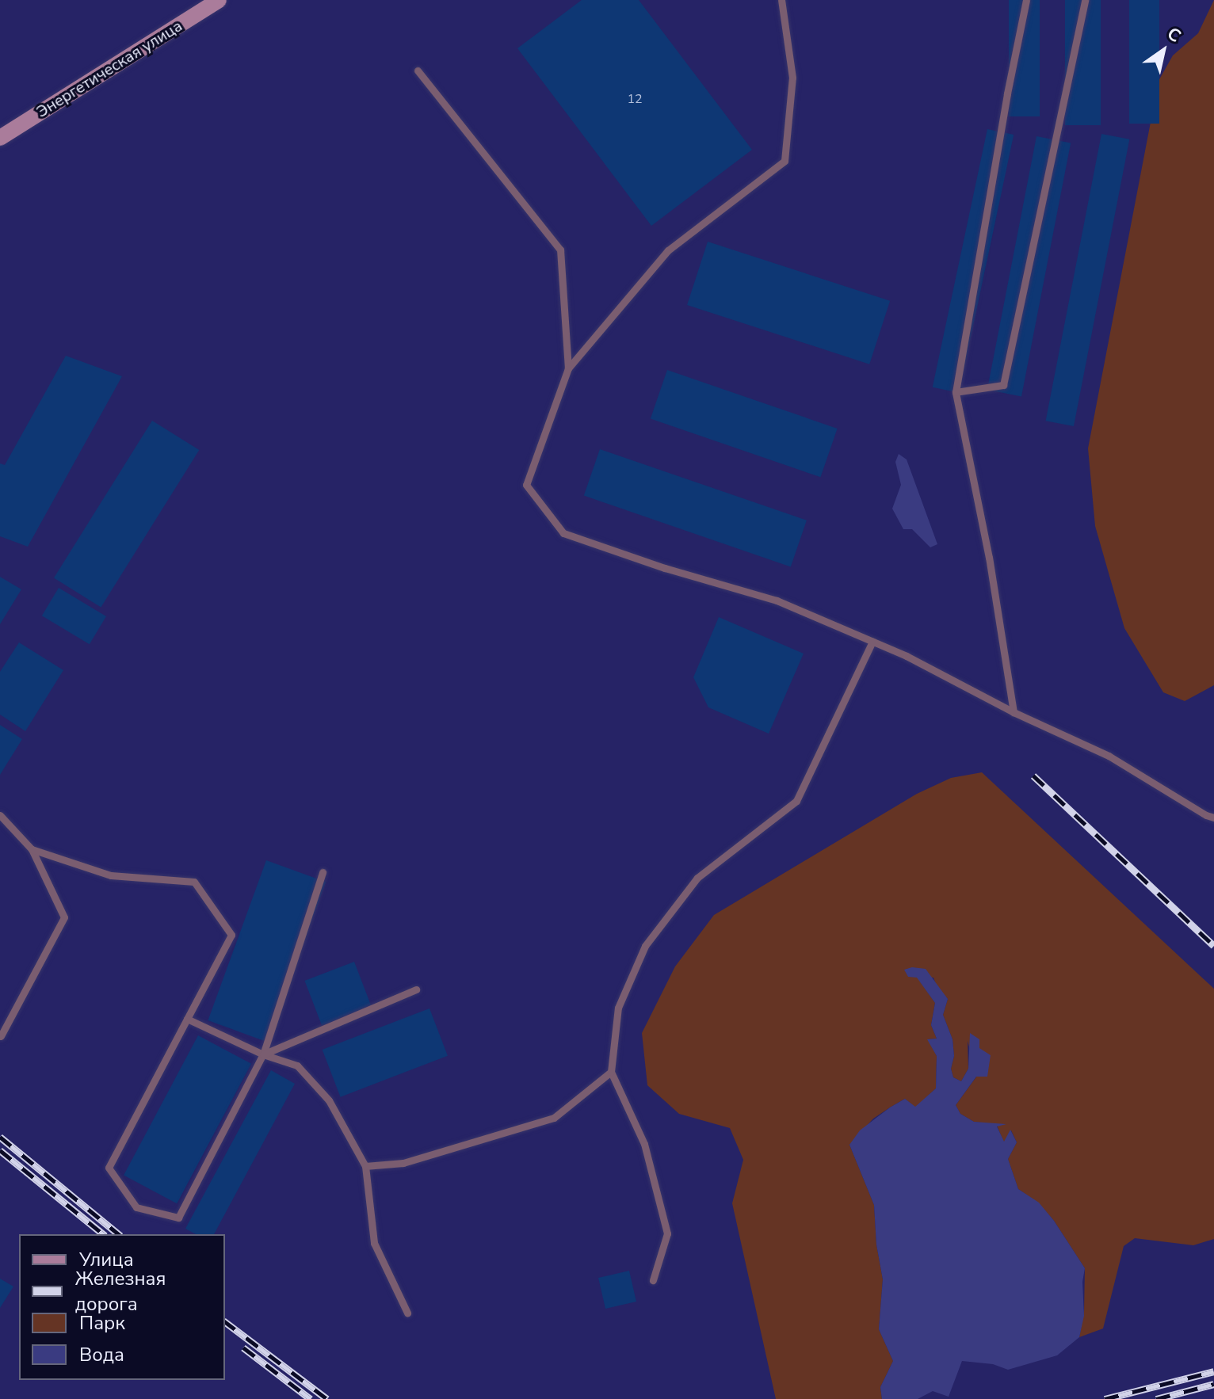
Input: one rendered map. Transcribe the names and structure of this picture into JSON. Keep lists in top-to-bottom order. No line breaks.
{"streets":{"street":["Энергетическая улица"]},"house_numbers":["12"],"legend":["Улица","Железная дорога","Парк","Вода"],"north":"top right"}
